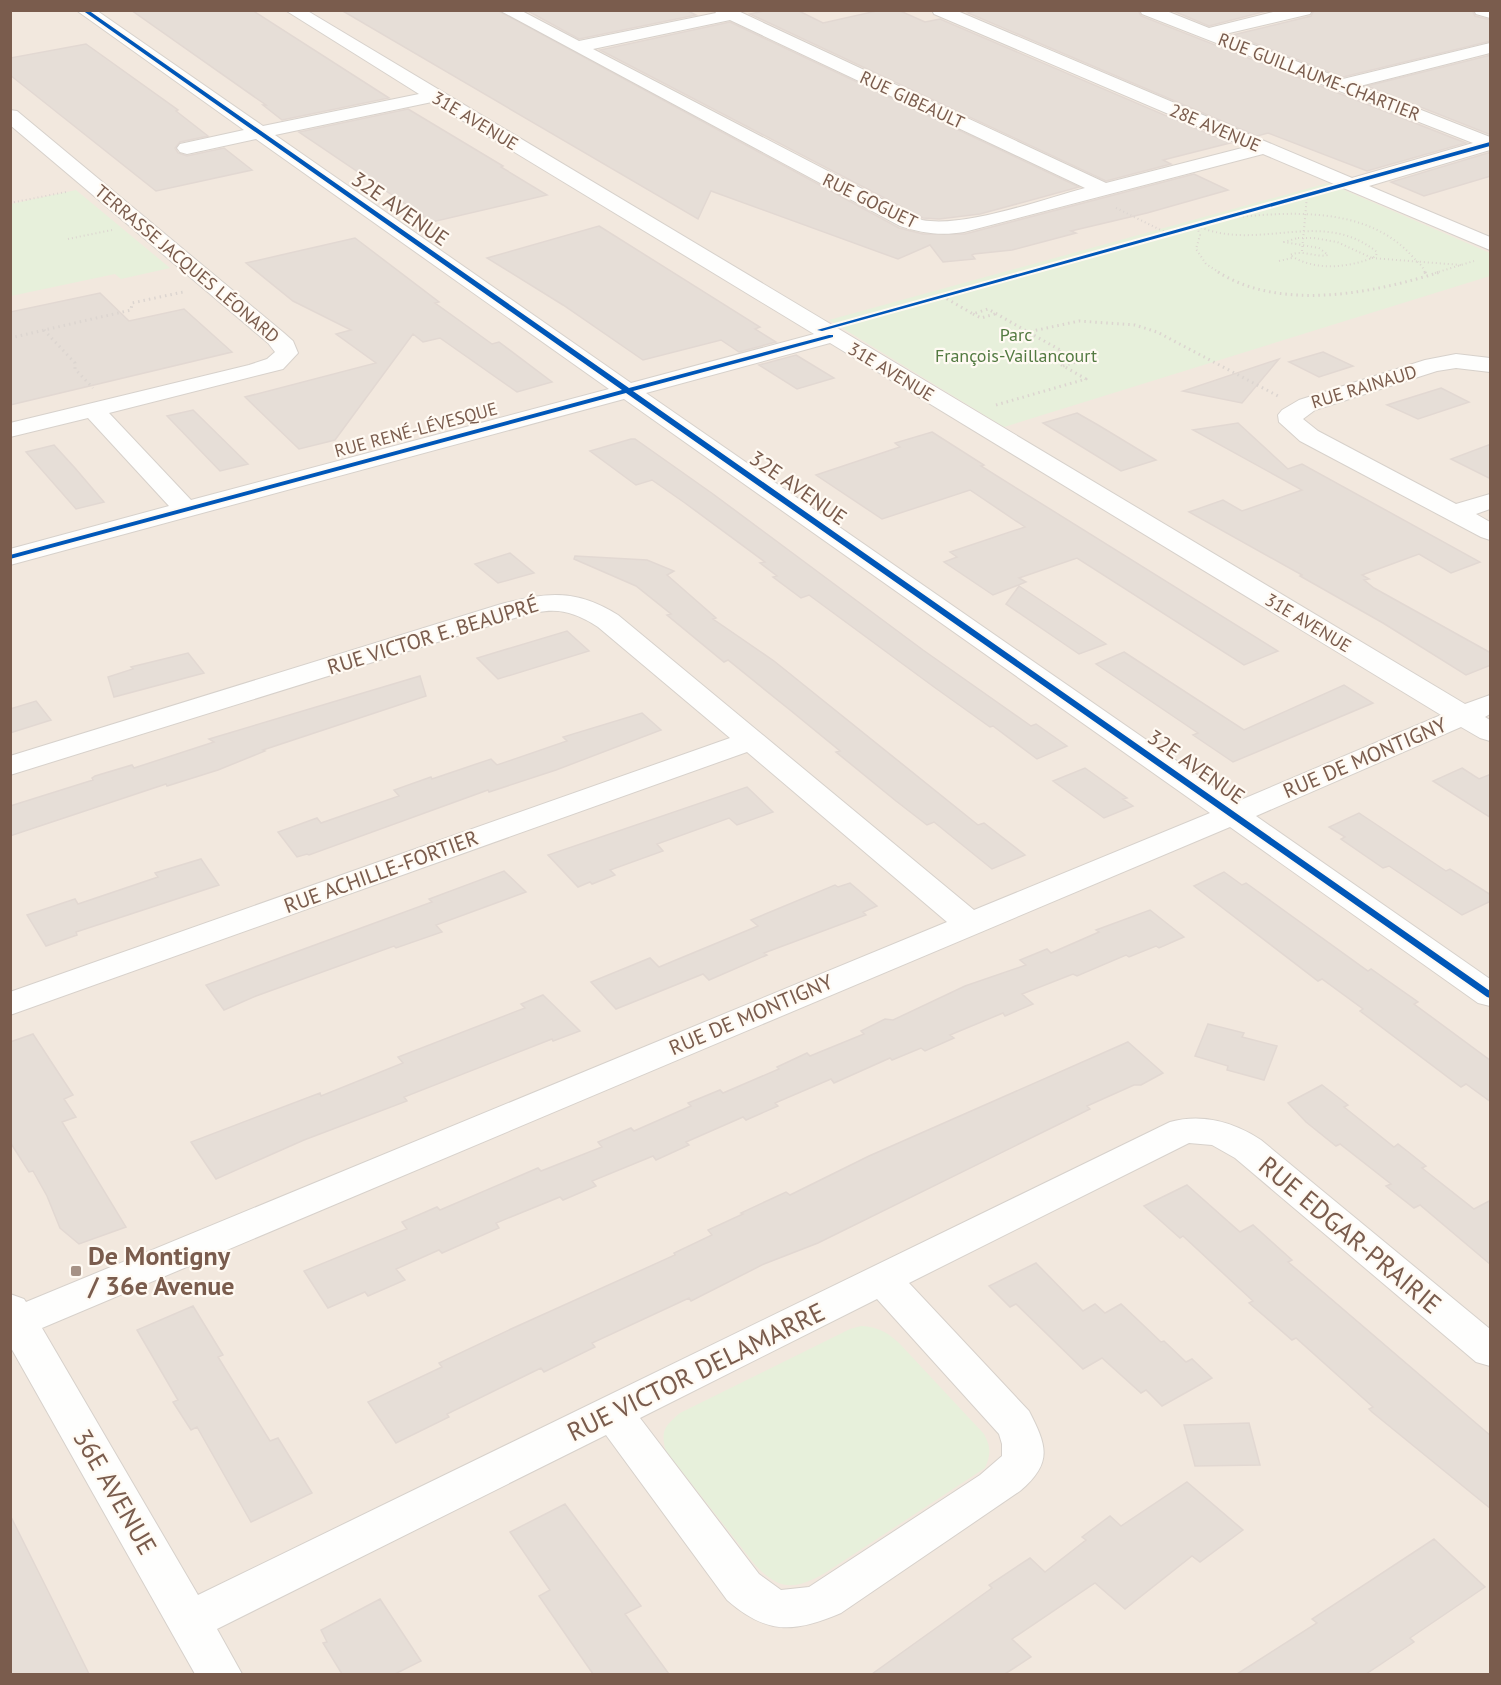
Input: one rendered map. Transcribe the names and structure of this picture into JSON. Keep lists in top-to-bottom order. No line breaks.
{"streets":{"street":["RUE GUILLAUME-CHARTIER","RUE GIBEAULT","31E AVENUE","28E AVENUE","RUE GOGUET","32E AVENUE","TERRASSE JACQUES LÉONARD","RUE RAINAUD","RUE RENÉ-LÉVESQUE","RUE VICTOR E. BEAUPRÉ","RUE DE MONTIGNY","RUE ACHILLE-FORTIER","RUE EDGAR-PRAIRIE","RUE VICTOR DELAMARRE","36E AVENUE"]},"crossings":[["RUE GIBEAULT","RUE GOGUET"],["31E AVENUE","RUE RENÉ-LÉVESQUE"],["31E AVENUE","RUE DE MONTIGNY"],["28E AVENUE","RUE GOGUET"],["32E AVENUE","RUE RENÉ-LÉVESQUE"],["32E AVENUE","RUE DE MONTIGNY"],["RUE VICTOR E. BEAUPRÉ","RUE DE MONTIGNY"],["RUE VICTOR E. BEAUPRÉ","RUE ACHILLE-FORTIER"],["RUE DE MONTIGNY","36E AVENUE"],["RUE EDGAR-PRAIRIE","RUE VICTOR DELAMARRE"],["RUE VICTOR DELAMARRE","36E AVENUE"]],"parks":["Parc François-Vaillancourt"],"places":{"transit":["De Montigny / 36e Avenue"]}}
